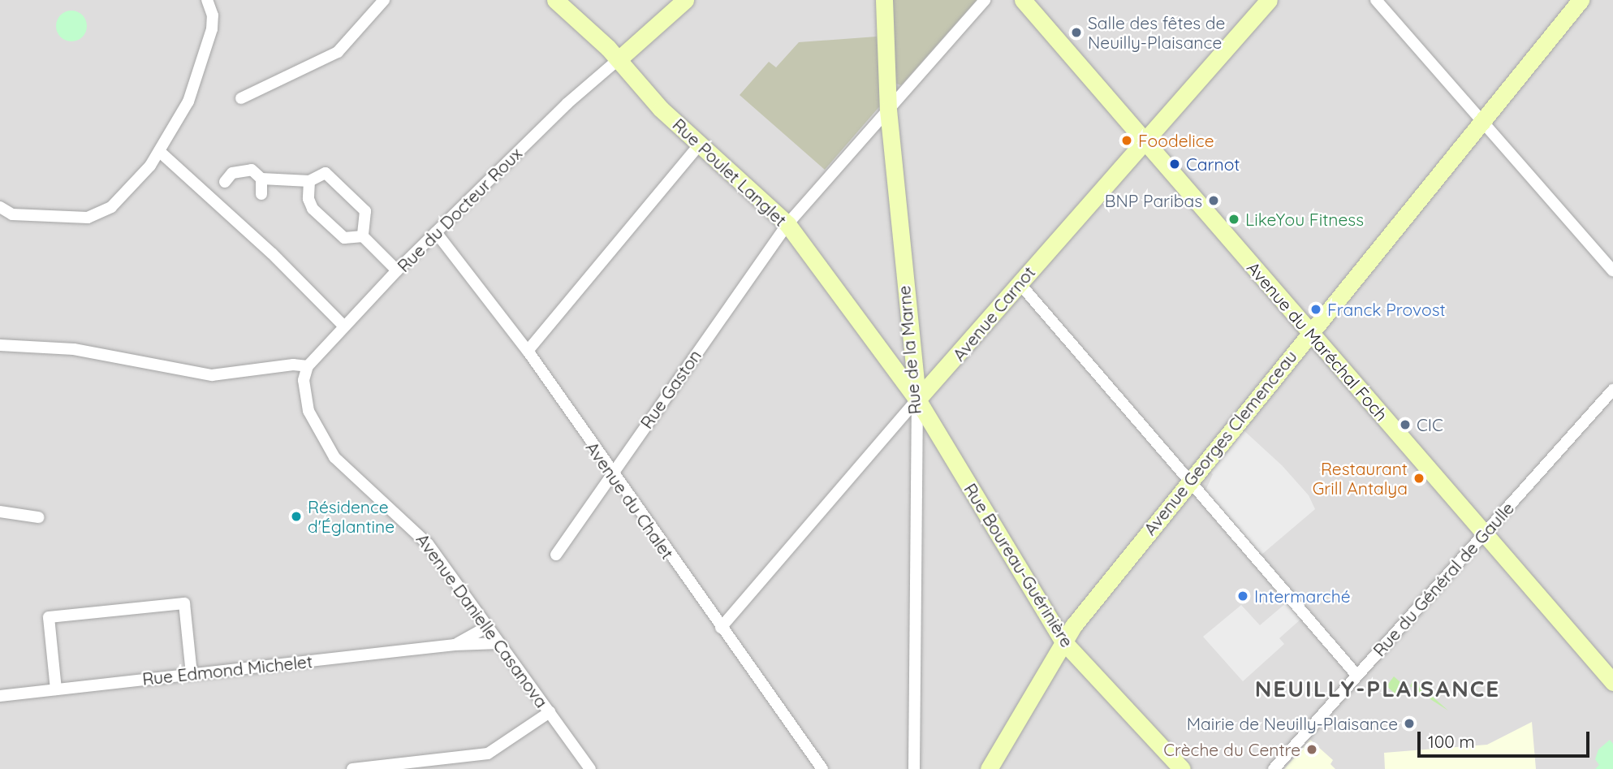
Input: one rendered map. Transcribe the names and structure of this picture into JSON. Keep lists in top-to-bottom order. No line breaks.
{"streets":{"street":["Rue Poulet Langlet","Rue du Docteur Roux","Avenue Carnot","Avenue du Maréchal Foch","Rue de la Marne","Rue Gaston","Avenue Georges Clemenceau","Avenue du Chalet","Rue Boureau-Guérinière","Rue du Général de Gaulle","Avenue Danielle Casanova","Rue Edmond Michelet"]},"crossings":[["Rue Poulet Langlet","Rue du Docteur Roux"],["Rue Poulet Langlet","Avenue Carnot"],["Rue Poulet Langlet","Rue de la Marne"],["Rue Poulet Langlet","Rue Gaston"],["Rue Poulet Langlet","Rue Boureau-Guérinière"],["Rue du Docteur Roux","Avenue du Chalet"],["Rue du Docteur Roux","Avenue Danielle Casanova"],["Avenue Carnot","Avenue du Maréchal Foch"],["Avenue Carnot","Rue de la Marne"],["Avenue Carnot","Avenue du Chalet"],["Avenue Carnot","Rue Boureau-Guérinière"],["Avenue du Maréchal Foch","Avenue Georges Clemenceau"],["Avenue du Maréchal Foch","Rue du Général de Gaulle"],["Rue de la Marne","Rue Gaston"],["Rue de la Marne","Rue Boureau-Guérinière"],["Rue Gaston","Avenue du Chalet"],["Avenue Georges Clemenceau","Rue Boureau-Guérinière"],["Avenue Danielle Casanova","Rue Edmond Michelet"]],"districts":["NEUILLY-PLAISANCE"],"places":["Salle des fêtes de Neuilly-Plaisance","Foodelice","Carnot","BNP Paribas","LikeYou Fitness","Franck Provost","CIC","Restaurant Grill Antalya","Résidence d'Églantine","Intermarché","Mairie de Neuilly-Plaisance","Crèche du Centre"],"scale_bar":"100 m"}
